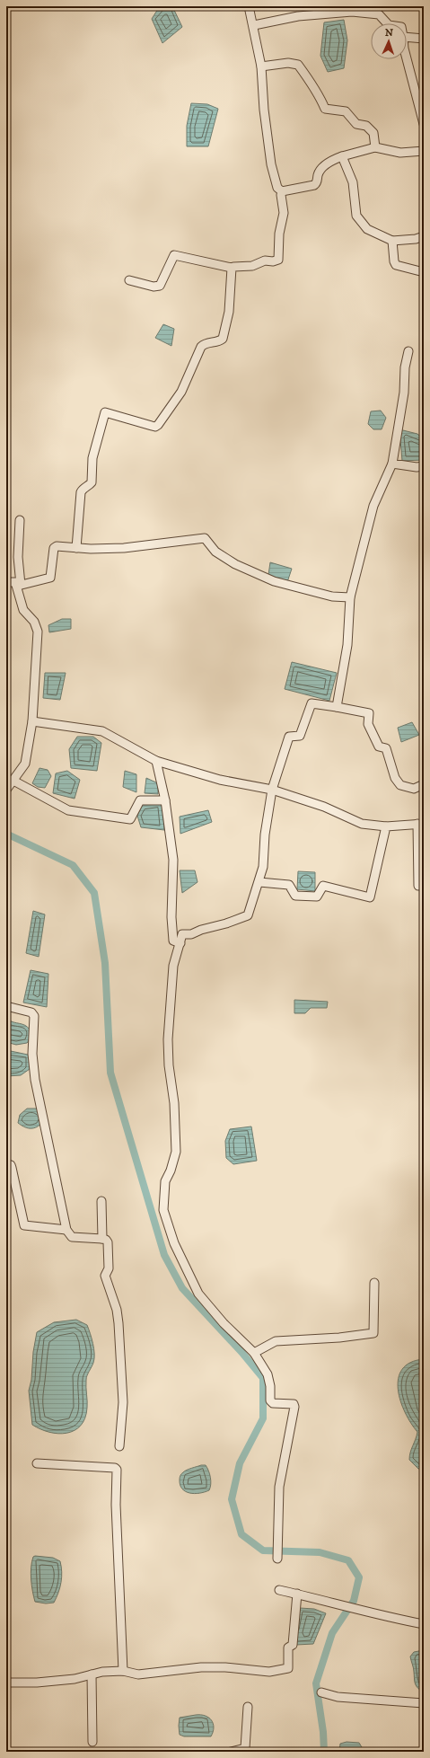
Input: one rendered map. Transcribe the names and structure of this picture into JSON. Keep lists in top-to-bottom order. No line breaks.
{"north":"top"}
